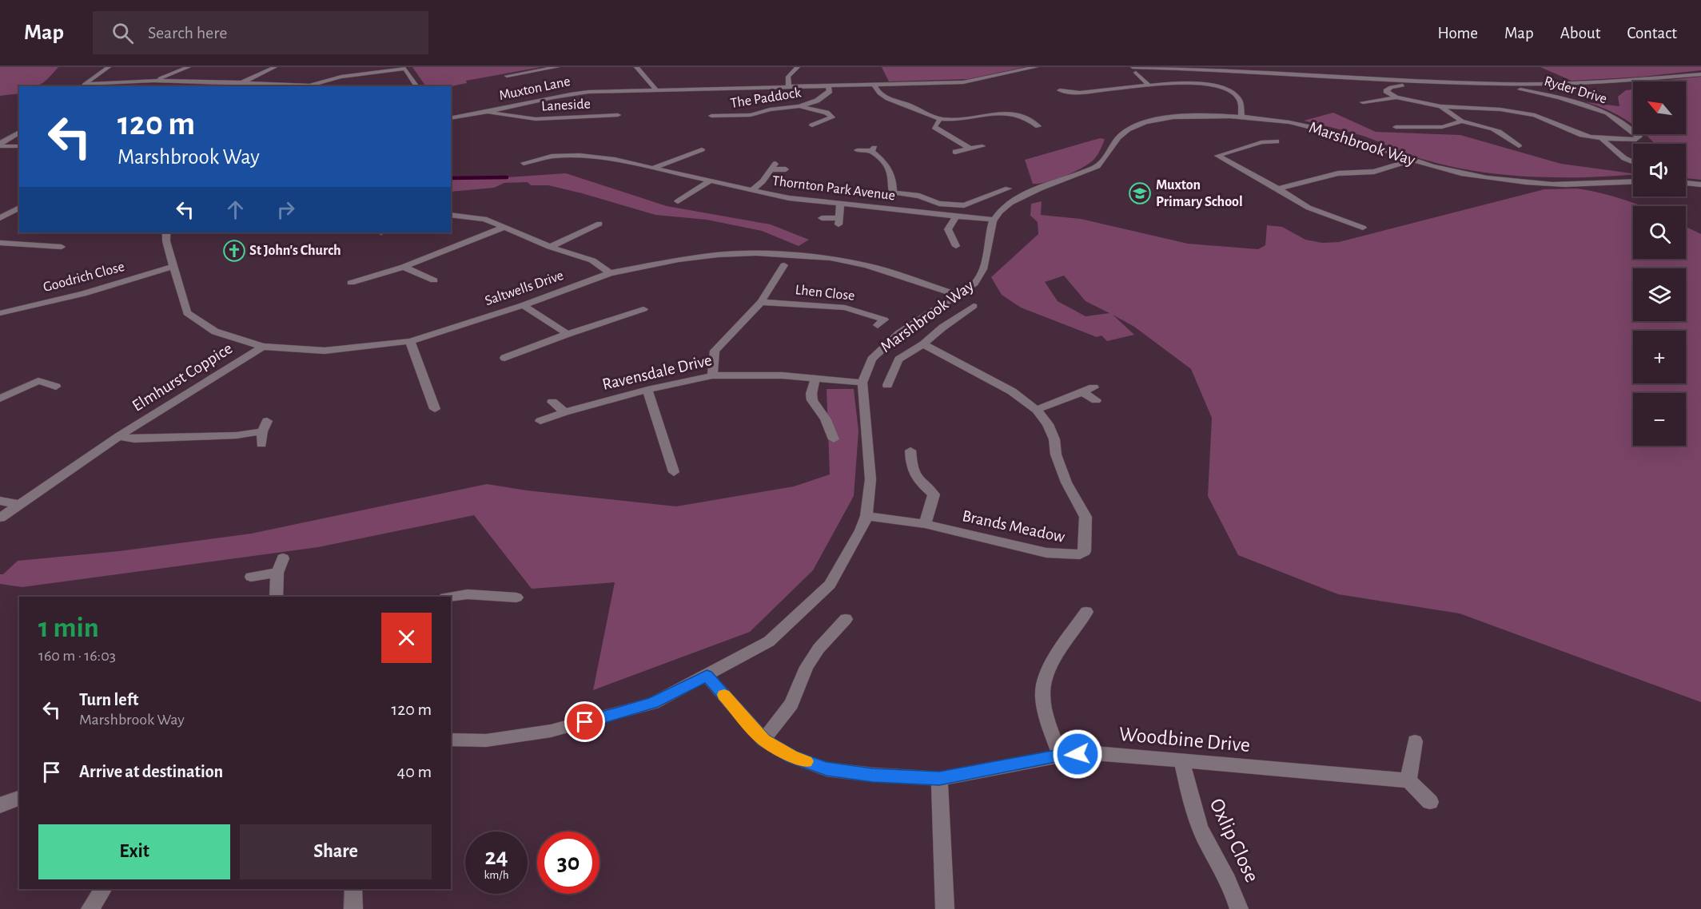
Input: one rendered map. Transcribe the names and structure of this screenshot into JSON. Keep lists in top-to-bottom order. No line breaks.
{"streets":{"street":["Muxton Lane","Ryder Drive","The Paddock","Laneside","Marshbrook Way","Thornton Park Avenue","Goodrich Close","Saltwells Drive","Lhen Close","Ravensdale Drive","Elmhurst Coppice","Brands Meadow","Woodbine Drive","Oxlip Close"]},"crossings":[["Muxton Lane","The Paddock"],["Muxton Lane","Laneside"],["Marshbrook Way","Thornton Park Avenue"],["Marshbrook Way","Saltwells Drive"],["Marshbrook Way","Ravensdale Drive"],["Marshbrook Way","Brands Meadow"],["Marshbrook Way","Woodbine Drive"],["Goodrich Close","Saltwells Drive"],["Saltwells Drive","Elmhurst Coppice"],["Woodbine Drive","Oxlip Close"]],"places":{"school or university":["Muxton Primary School"],"church":["St John's Church"]},"north":"top left","page":{"header":"Map","search":"Search here","nav":["Home","Map","About","Contact"],"map_buttons":["+","−"],"turn":["120 m","Marshbrook Way"],"heading":["1 min","160 m · 16:03"],"list":[{"name":"Turn left","note":"Marshbrook Way","value":"120 m"},{"name":"Arrive at destination","value":"40 m"}],"buttons":["Exit","Share"],"speed":"24 km/h","limit":"30"}}
